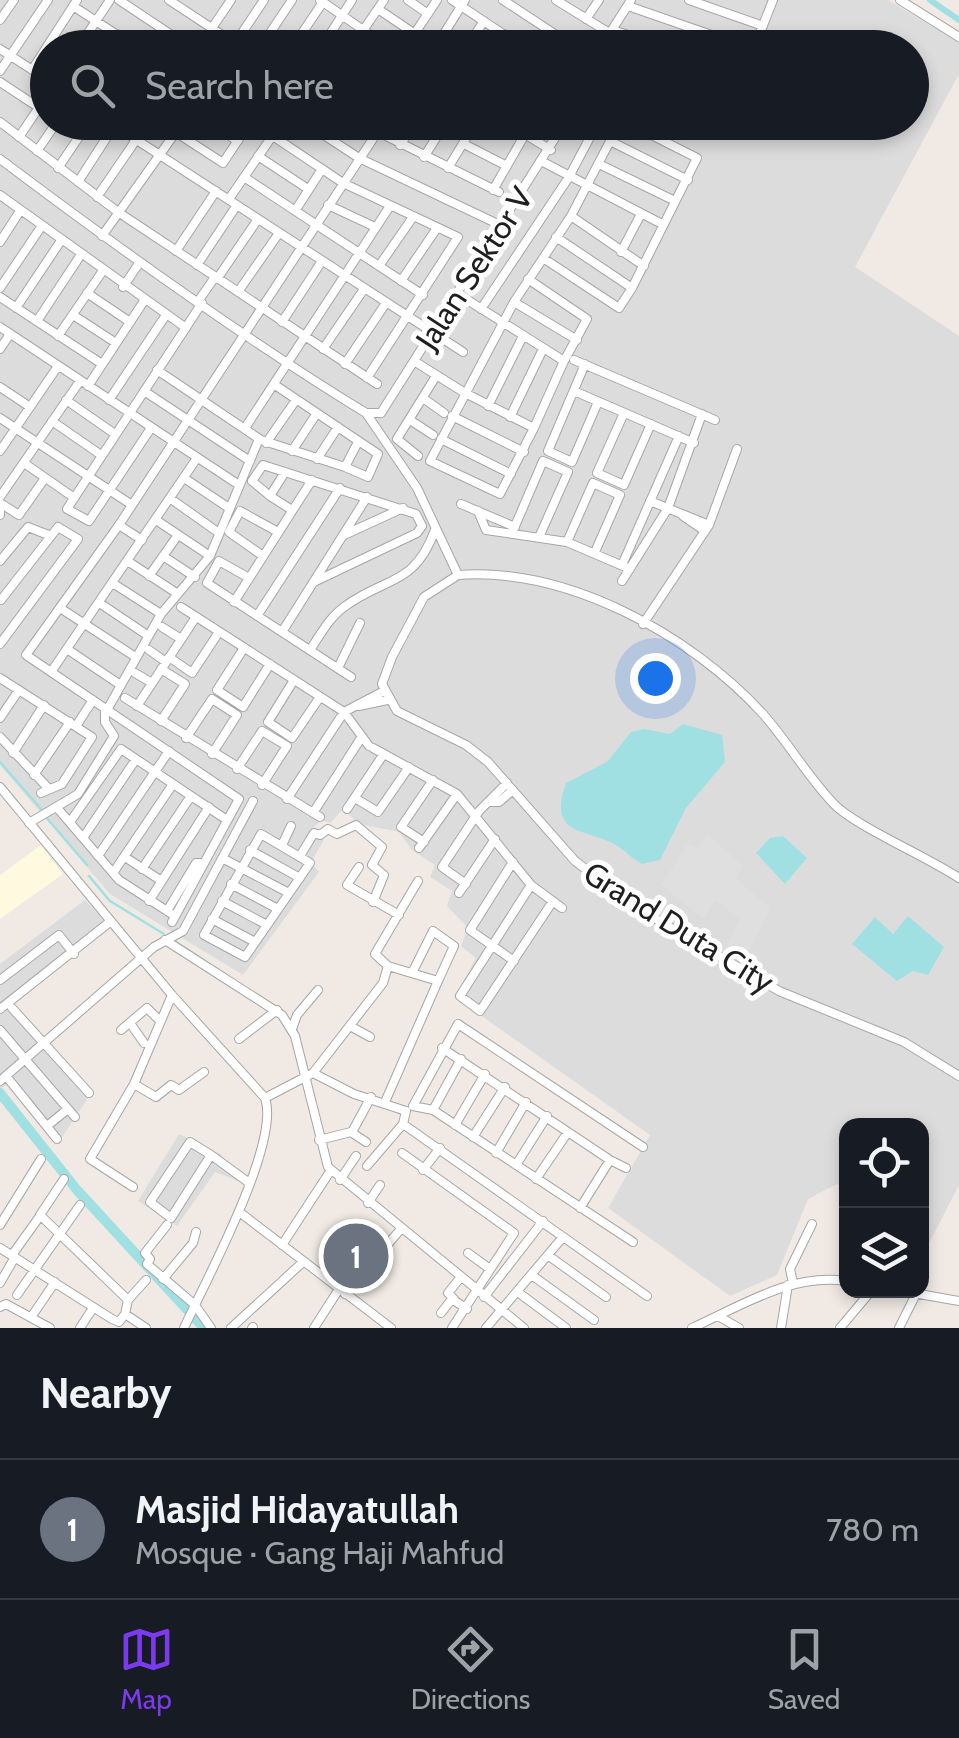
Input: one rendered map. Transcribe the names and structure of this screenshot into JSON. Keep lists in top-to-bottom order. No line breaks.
{"streets":{"street":["Jalan Sektor V","Grand Duta City"]},"page":{"search":"Search here","pins":"1","heading":"Nearby","list":[{"mark":"1","name":"Masjid Hidayatullah","note":"Mosque · Gang Haji Mahfud","value":"780 m"}],"nav":["Map","Directions","Saved"]}}
